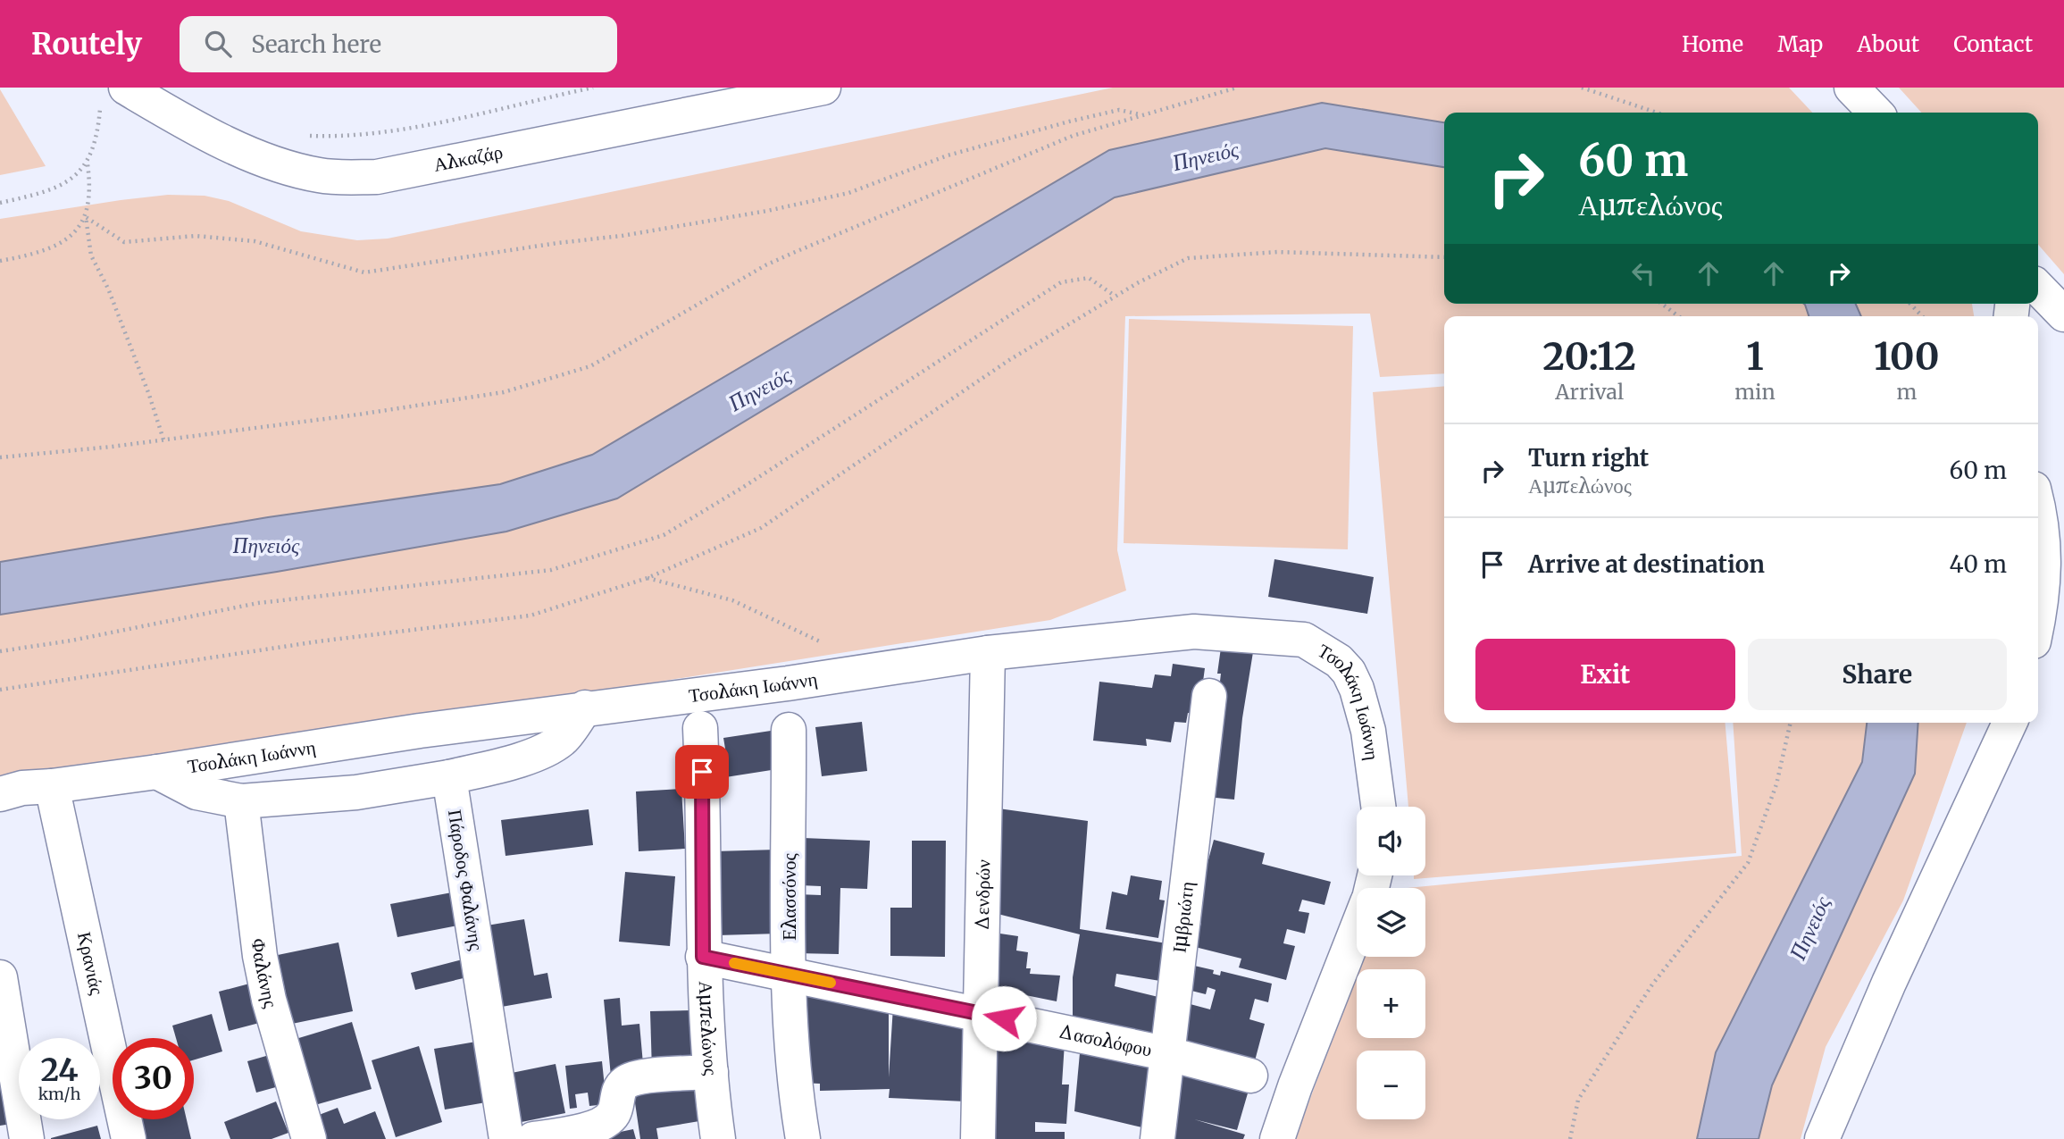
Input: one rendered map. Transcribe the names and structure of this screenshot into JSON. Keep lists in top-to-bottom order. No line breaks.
{"streets":{"street":["Αλκαζάρ","Τσολάκη Ιωάννη","Πάροδος Φαλάνης","Δενδρών","Ελασσόνος","Ιμβριώτη","Κρανιάς","Φαλάνης","Αμπελώνος","Δασολόφου"]},"crossings":[["Τσολάκη Ιωάννη","Δενδρών"],["Τσολάκη Ιωάννη","Κρανιάς"],["Δενδρών","Δασολόφου"],["Ελασσόνος","Δασολόφου"],["Ιμβριώτη","Δασολόφου"],["Αμπελώνος","Δασολόφου"]],"water":["Πηνειός"],"page":{"header":"Routely","search":"Search here","nav":["Home","Map","About","Contact"],"turn":["60 m","Αμπελώνος"],"eta":["20:12","Arrival","1","min","100","m"],"list":[{"name":"Turn right","note":"Αμπελώνος","value":"60 m"},{"name":"Arrive at destination","value":"40 m"}],"buttons":["Exit","Share"],"map_buttons":["+","−"],"speed":"24 km/h","limit":"30"}}
